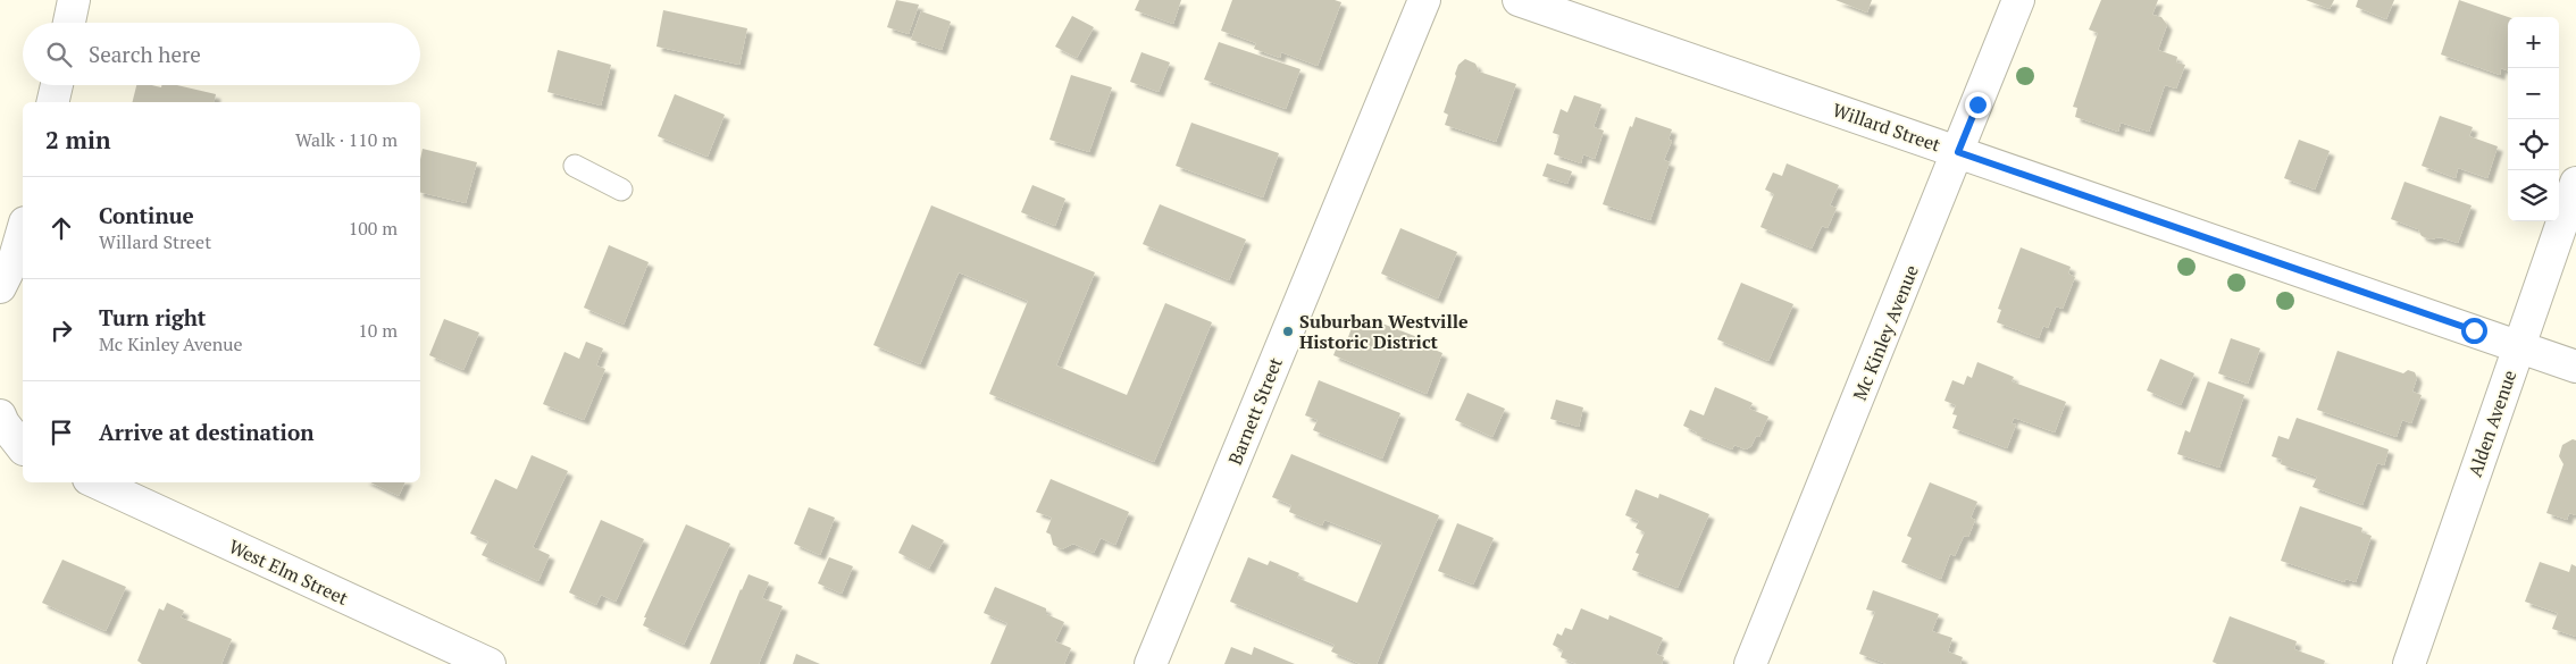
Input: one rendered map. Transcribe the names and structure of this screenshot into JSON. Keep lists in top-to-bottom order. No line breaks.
{"streets":{"street":["Willard Street","Mc Kinley Avenue","Barnett Street","Alden Avenue","West Elm Street"]},"crossings":[["Willard Street","Mc Kinley Avenue"],["Willard Street","Alden Avenue"]],"places":["Suburban Westville Historic District"],"page":{"map_buttons":["+","−"],"search":"Search here","heading":["2 min","Walk · 110 m"],"list":[["Continue","Willard Street","100 m"],["Turn right","Mc Kinley Avenue","10 m"],"Arrive at destination"]}}
